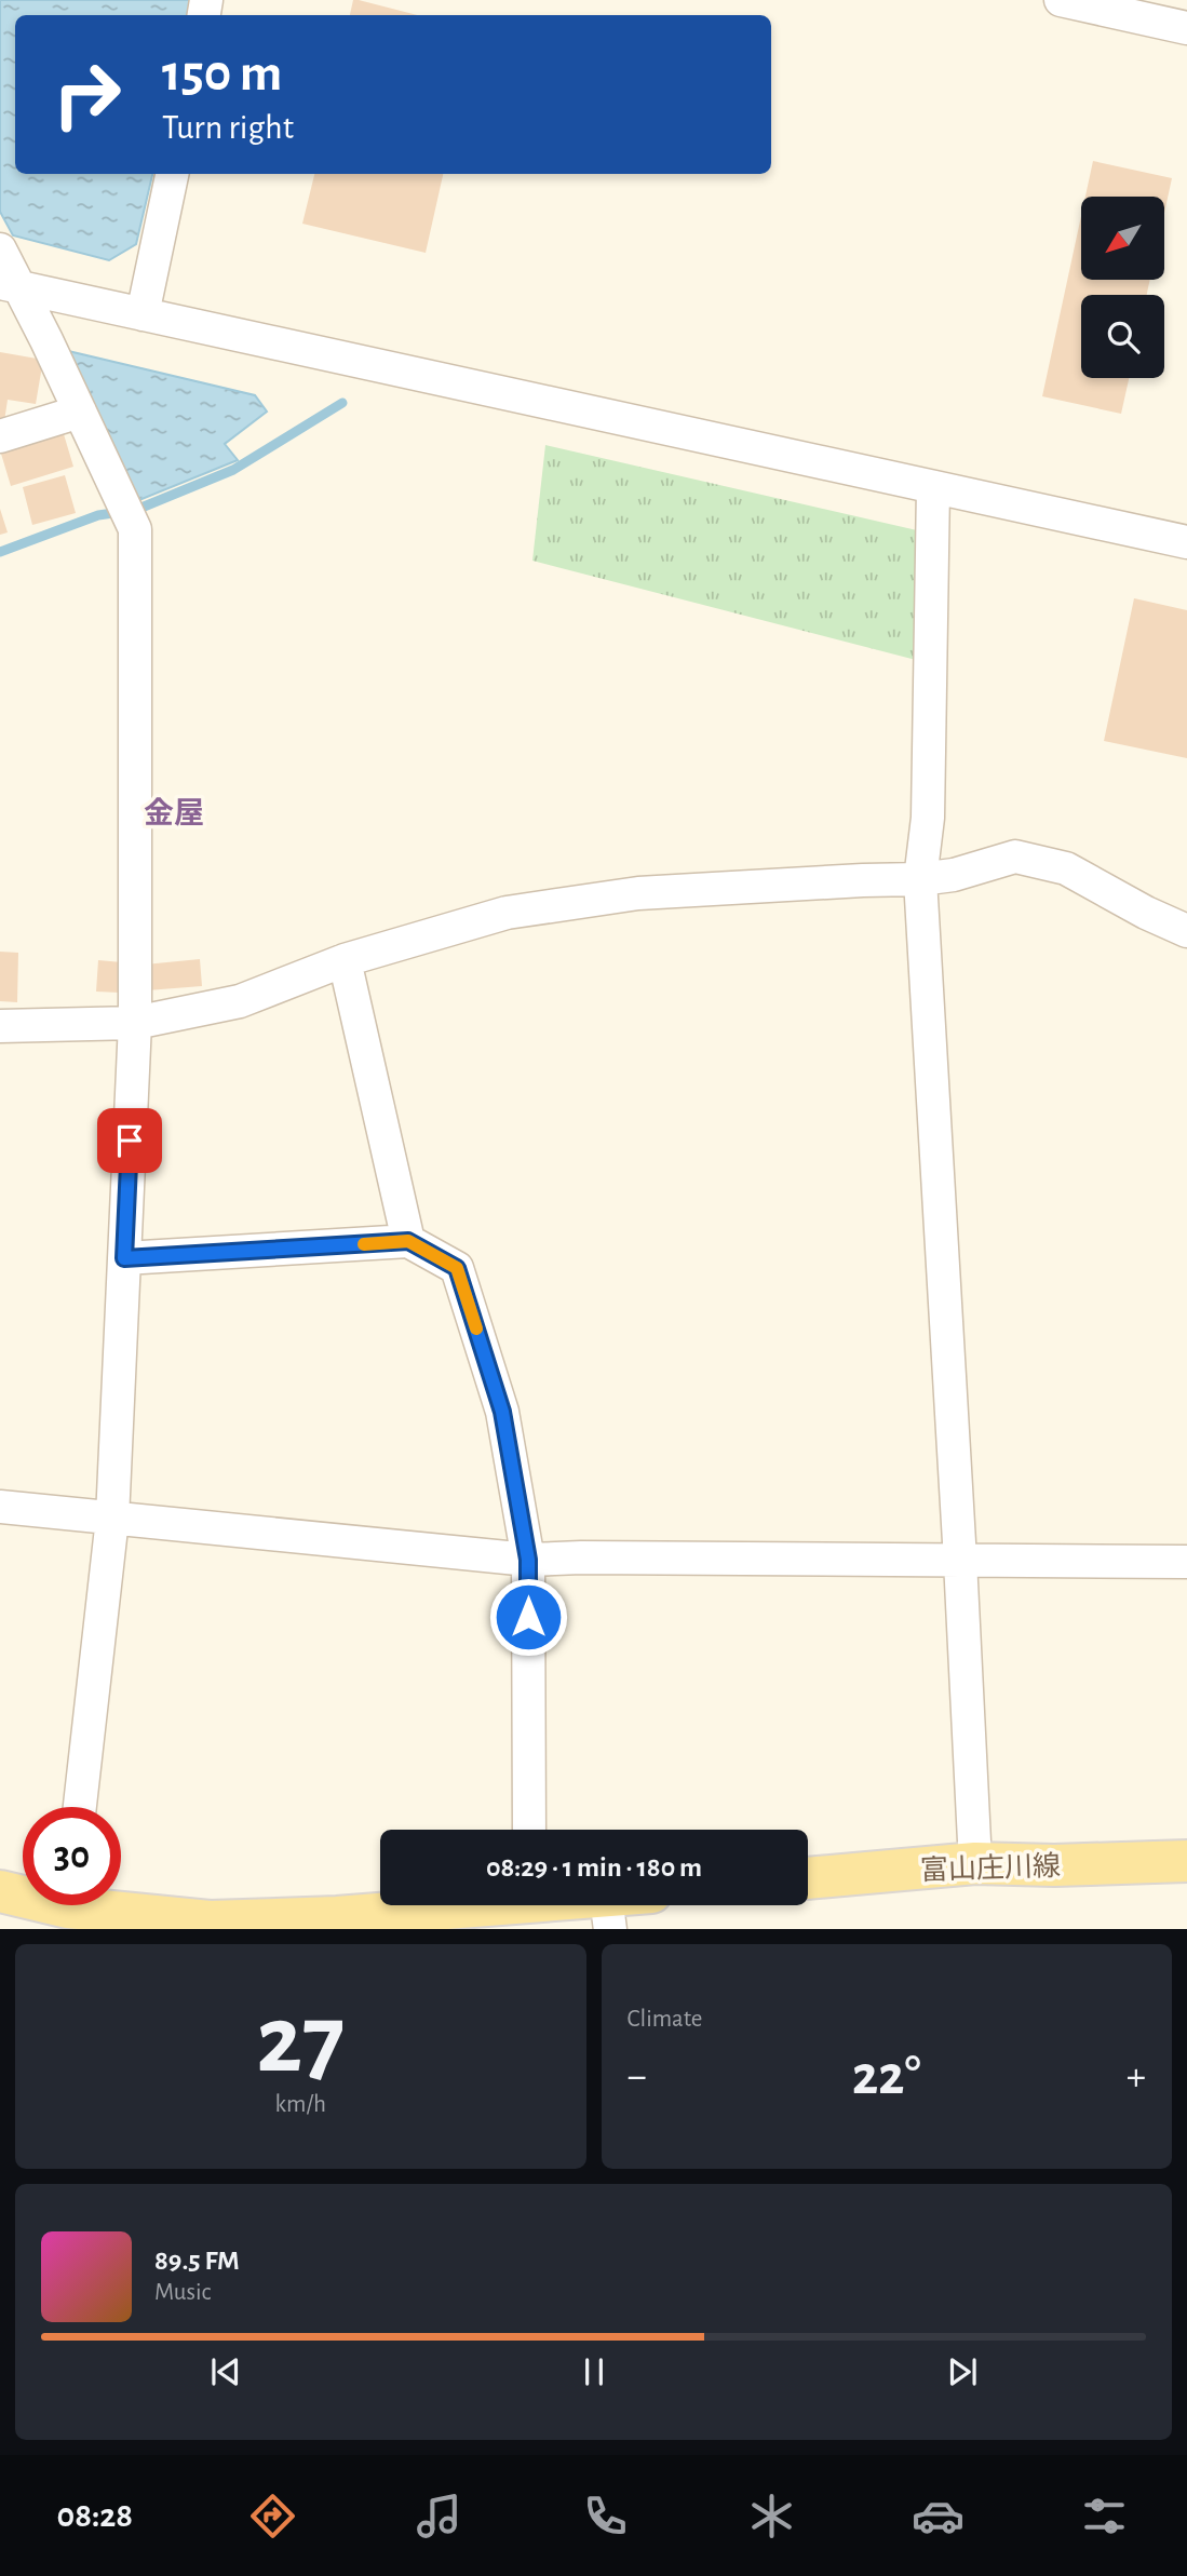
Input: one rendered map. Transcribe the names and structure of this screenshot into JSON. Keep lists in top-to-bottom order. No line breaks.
{"streets":{"main road":["富山庄川線"]},"districts":["金屋"],"north":"bottom left","page":{"turn":["150 m","Turn right"],"limit":"30","trip":"08:29 · 1 min · 180 m","tile":[["27","km/h"],"Climate"],"heat":["−","22°","+"],"song":["89.5 FM","Music"],"tabs":"08:28"}}
